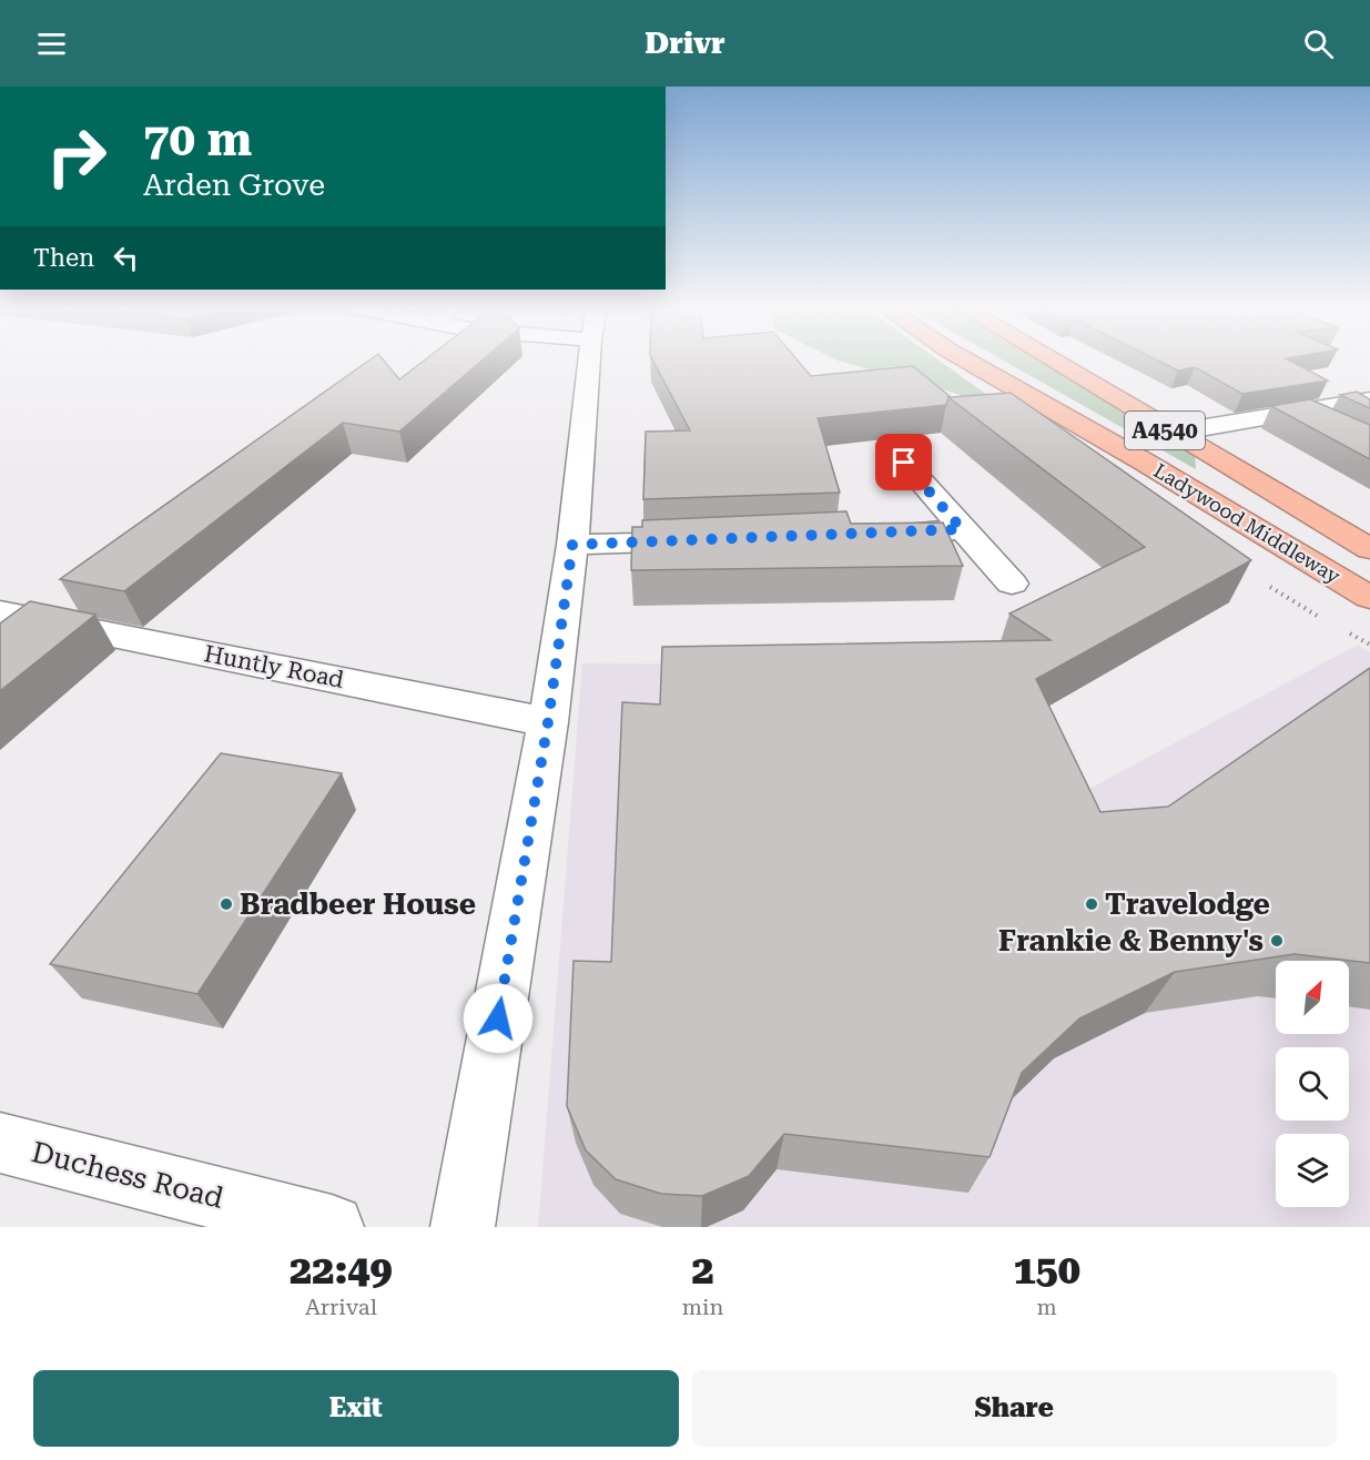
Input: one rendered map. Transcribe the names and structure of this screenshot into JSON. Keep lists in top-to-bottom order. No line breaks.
{"streets":{"highway":["A4540","Ladywood Middleway"],"street":["Huntly Road","Duchess Road"]},"places":["Bradbeer House","Travelodge","Frankie & Benny's"],"north":"top right","page":{"header":"Drivr","turn":["70 m","Arden Grove"],"then":"Then","eta":["22:49","Arrival","2","min","150","m"],"buttons":["Exit","Share"]}}
